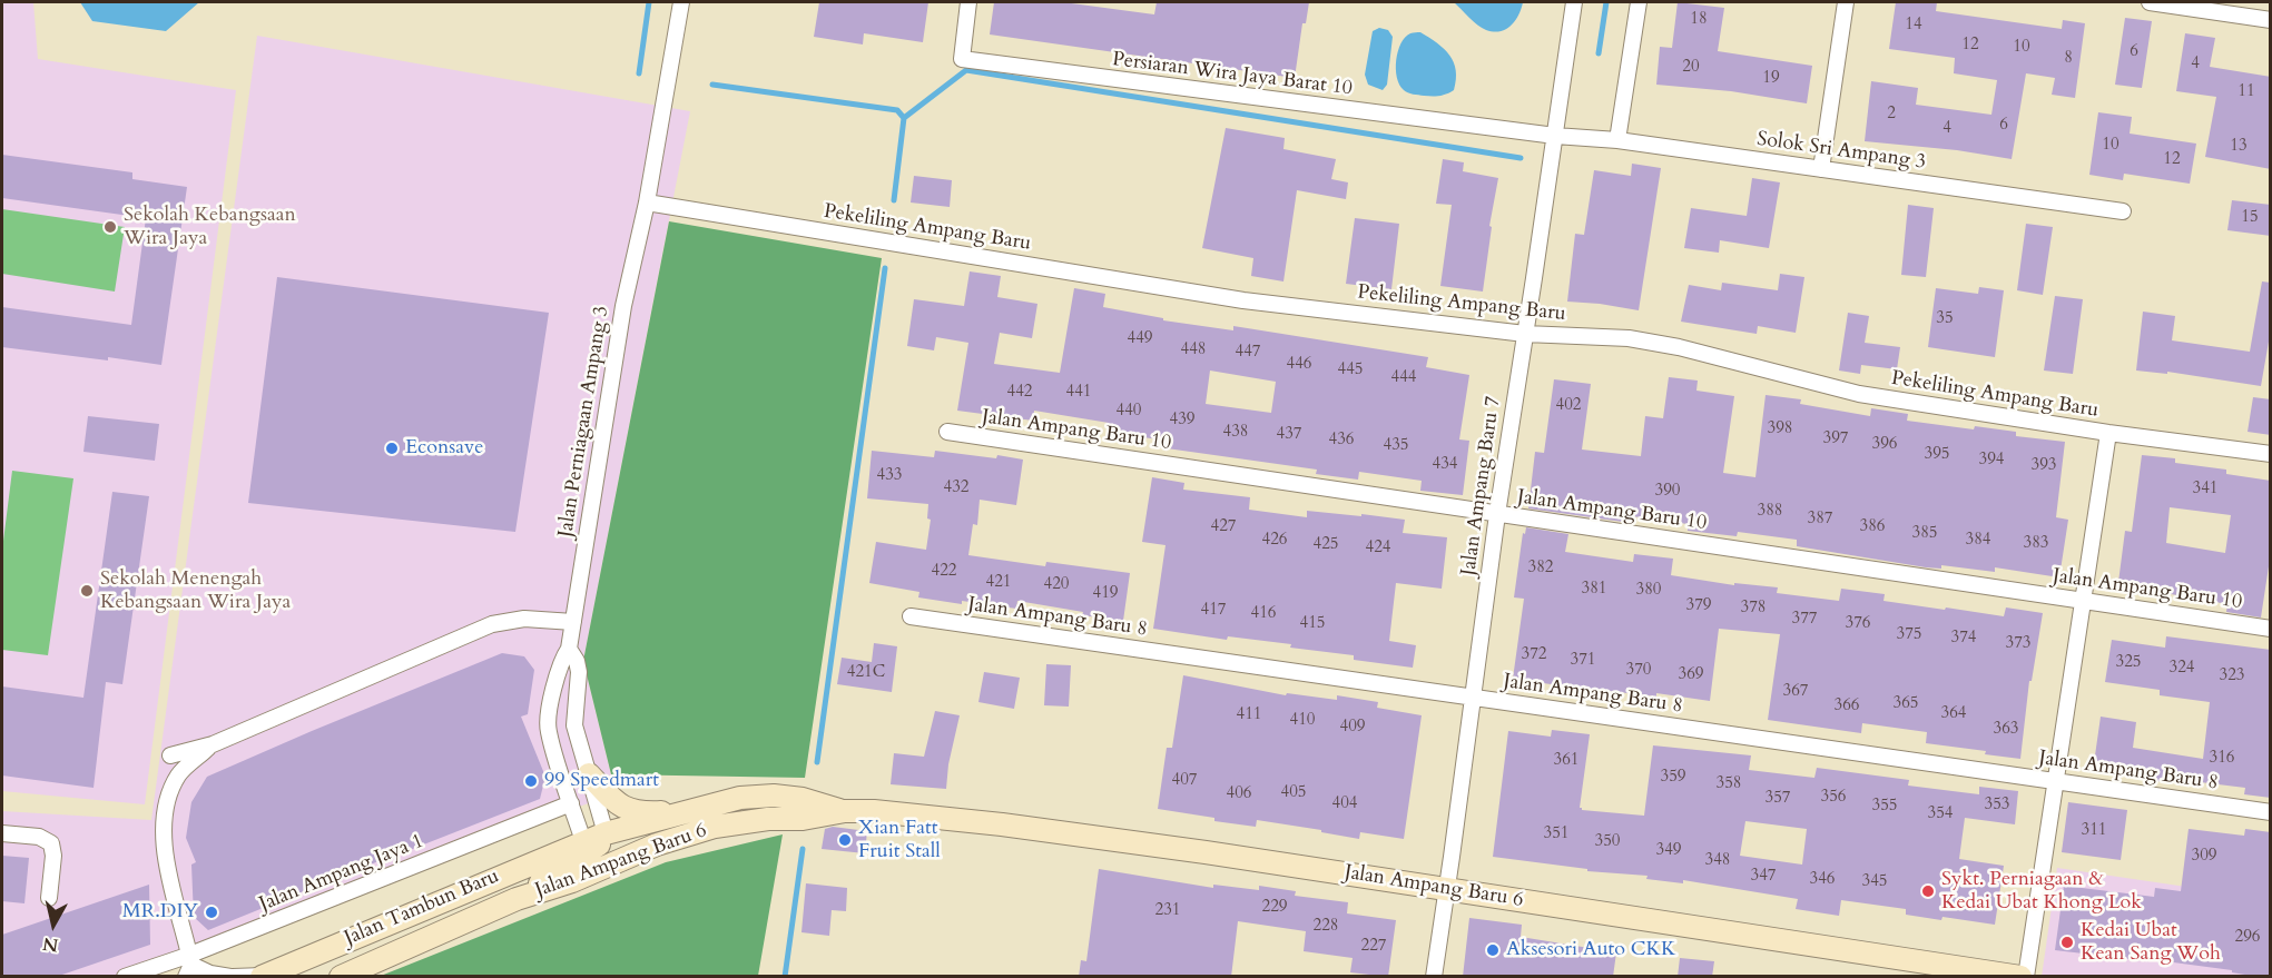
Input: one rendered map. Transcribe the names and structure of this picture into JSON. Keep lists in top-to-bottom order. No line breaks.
{"streets":{"main road":["Jalan Ampang Baru 6","Jalan Tambun Baru"],"street":["Persiaran Wira Jaya Barat 10","Solok Sri Ampang 3","Pekeliling Ampang Baru","Jalan Perniagaan Ampang 3","Jalan Ampang Baru 10","Jalan Ampang Baru 7","Jalan Ampang Baru 8","Jalan Ampang Jaya 1"]},"crossings":[["Persiaran Wira Jaya Barat 10","Solok Sri Ampang 3"],["Persiaran Wira Jaya Barat 10","Jalan Ampang Baru 7"],["Solok Sri Ampang 3","Jalan Ampang Baru 7"],["Pekeliling Ampang Baru","Jalan Perniagaan Ampang 3"],["Pekeliling Ampang Baru","Jalan Ampang Baru 7"],["Jalan Perniagaan Ampang 3","Jalan Ampang Baru 6"],["Jalan Perniagaan Ampang 3","Jalan Ampang Jaya 1"],["Jalan Perniagaan Ampang 3","Jalan Tambun Baru"],["Jalan Ampang Baru 10","Jalan Ampang Baru 7"],["Jalan Ampang Baru 7","Jalan Ampang Baru 8"],["Jalan Ampang Baru 7","Jalan Ampang Baru 6"],["Jalan Ampang Baru 6","Jalan Tambun Baru"]],"places":["Sekolah Kebangsaan Wira Jaya","Econsave","Sekolah Menengah Kebangsaan Wira Jaya","99 Speedmart","Xian Fatt Fruit Stall","Sykt. Perniagaan & Kedai Ubat Khong Lok","MR.DIY","Kedai Ubat Kean Sang Woh","Aksesori Auto CKK"],"house_numbers":["18","14","12","10","6","8","4","20","19","11","2","6","4","10","13","12","15","35","449","448","447","446","445","444","442","441","402","440","439","398","438","437","397","436","396","435","395","394","434","393","433","432","341","390","388","387","427","386","385","426","384","383","425","424","382","422","421","420","381","380","419","379","378","417","416","377","415","376","375","374","373","372","371","325","324","370","421C","369","323","367","365","366","364","411","410","409","363","316","361","359","407","358","405","406","356","357","404","353","355","354","311","351","350","349","309","348","347","346","345","229","231","228","296","227"],"north":"bottom"}
